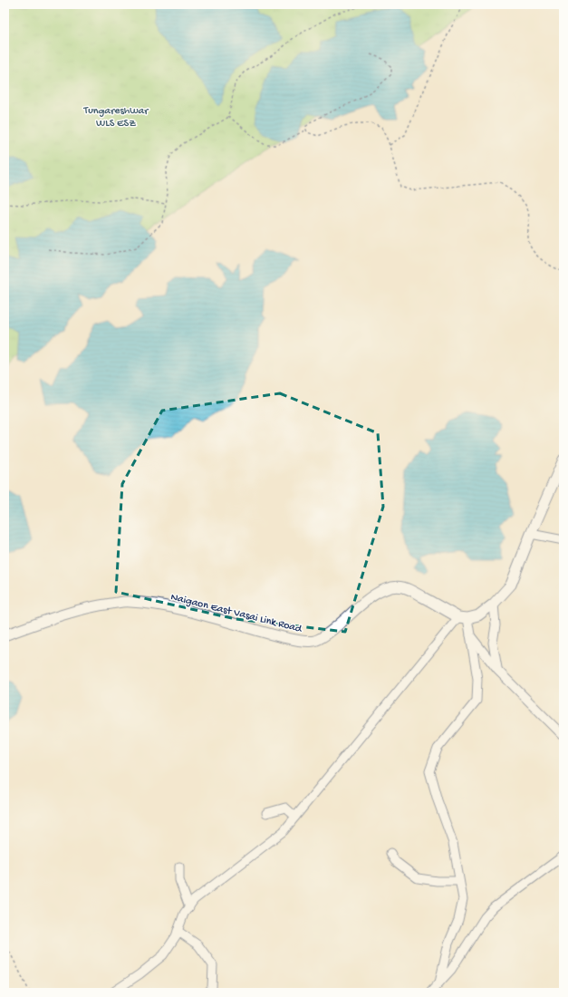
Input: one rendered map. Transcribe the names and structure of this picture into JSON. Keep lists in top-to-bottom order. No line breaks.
{"streets":{"street":["Naigaon East Vasai Link Road"]},"parks":["Tungareshwar WLS ESZ"]}
